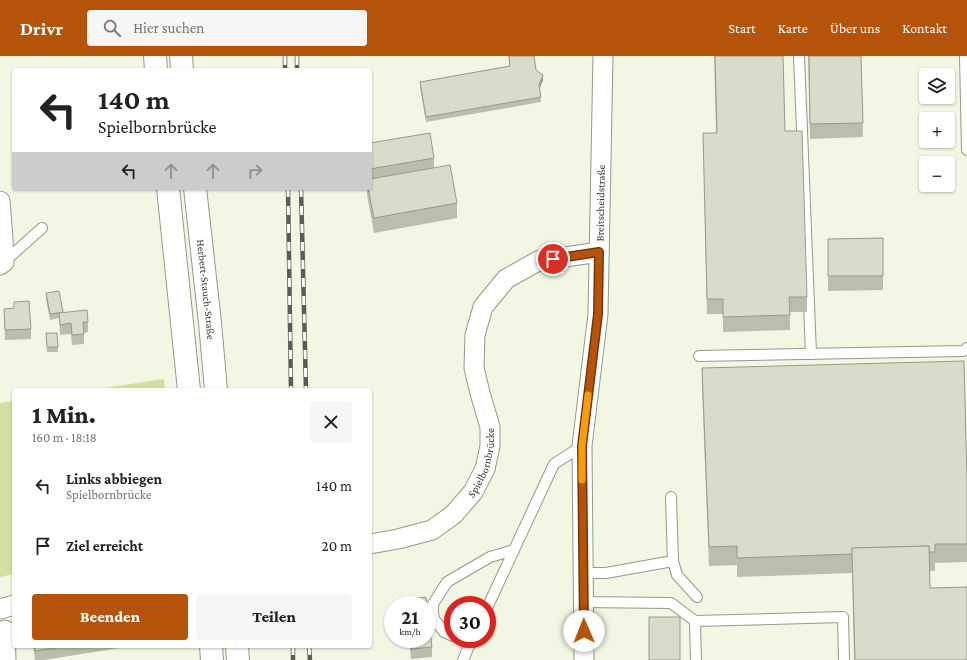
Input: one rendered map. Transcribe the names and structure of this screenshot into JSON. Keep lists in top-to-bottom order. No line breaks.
{"streets":{"main road":["Herbert-Stauch-Straße"],"street":["Breitscheidstraße","Spielbornbrücke"]},"crossings":[["Breitscheidstraße","Spielbornbrücke"]],"page":{"header":"Drivr","search":"Hier suchen","nav":["Start","Karte","Über uns","Kontakt"],"map_buttons":["+","−"],"turn":["140 m","Spielbornbrücke"],"heading":["1 Min.","160 m · 18:18"],"list":[{"name":"Links abbiegen","note":"Spielbornbrücke","value":"140 m"},{"name":"Ziel erreicht","value":"20 m"}],"buttons":["Beenden","Teilen"],"speed":"21 km/h","limit":"30"}}
